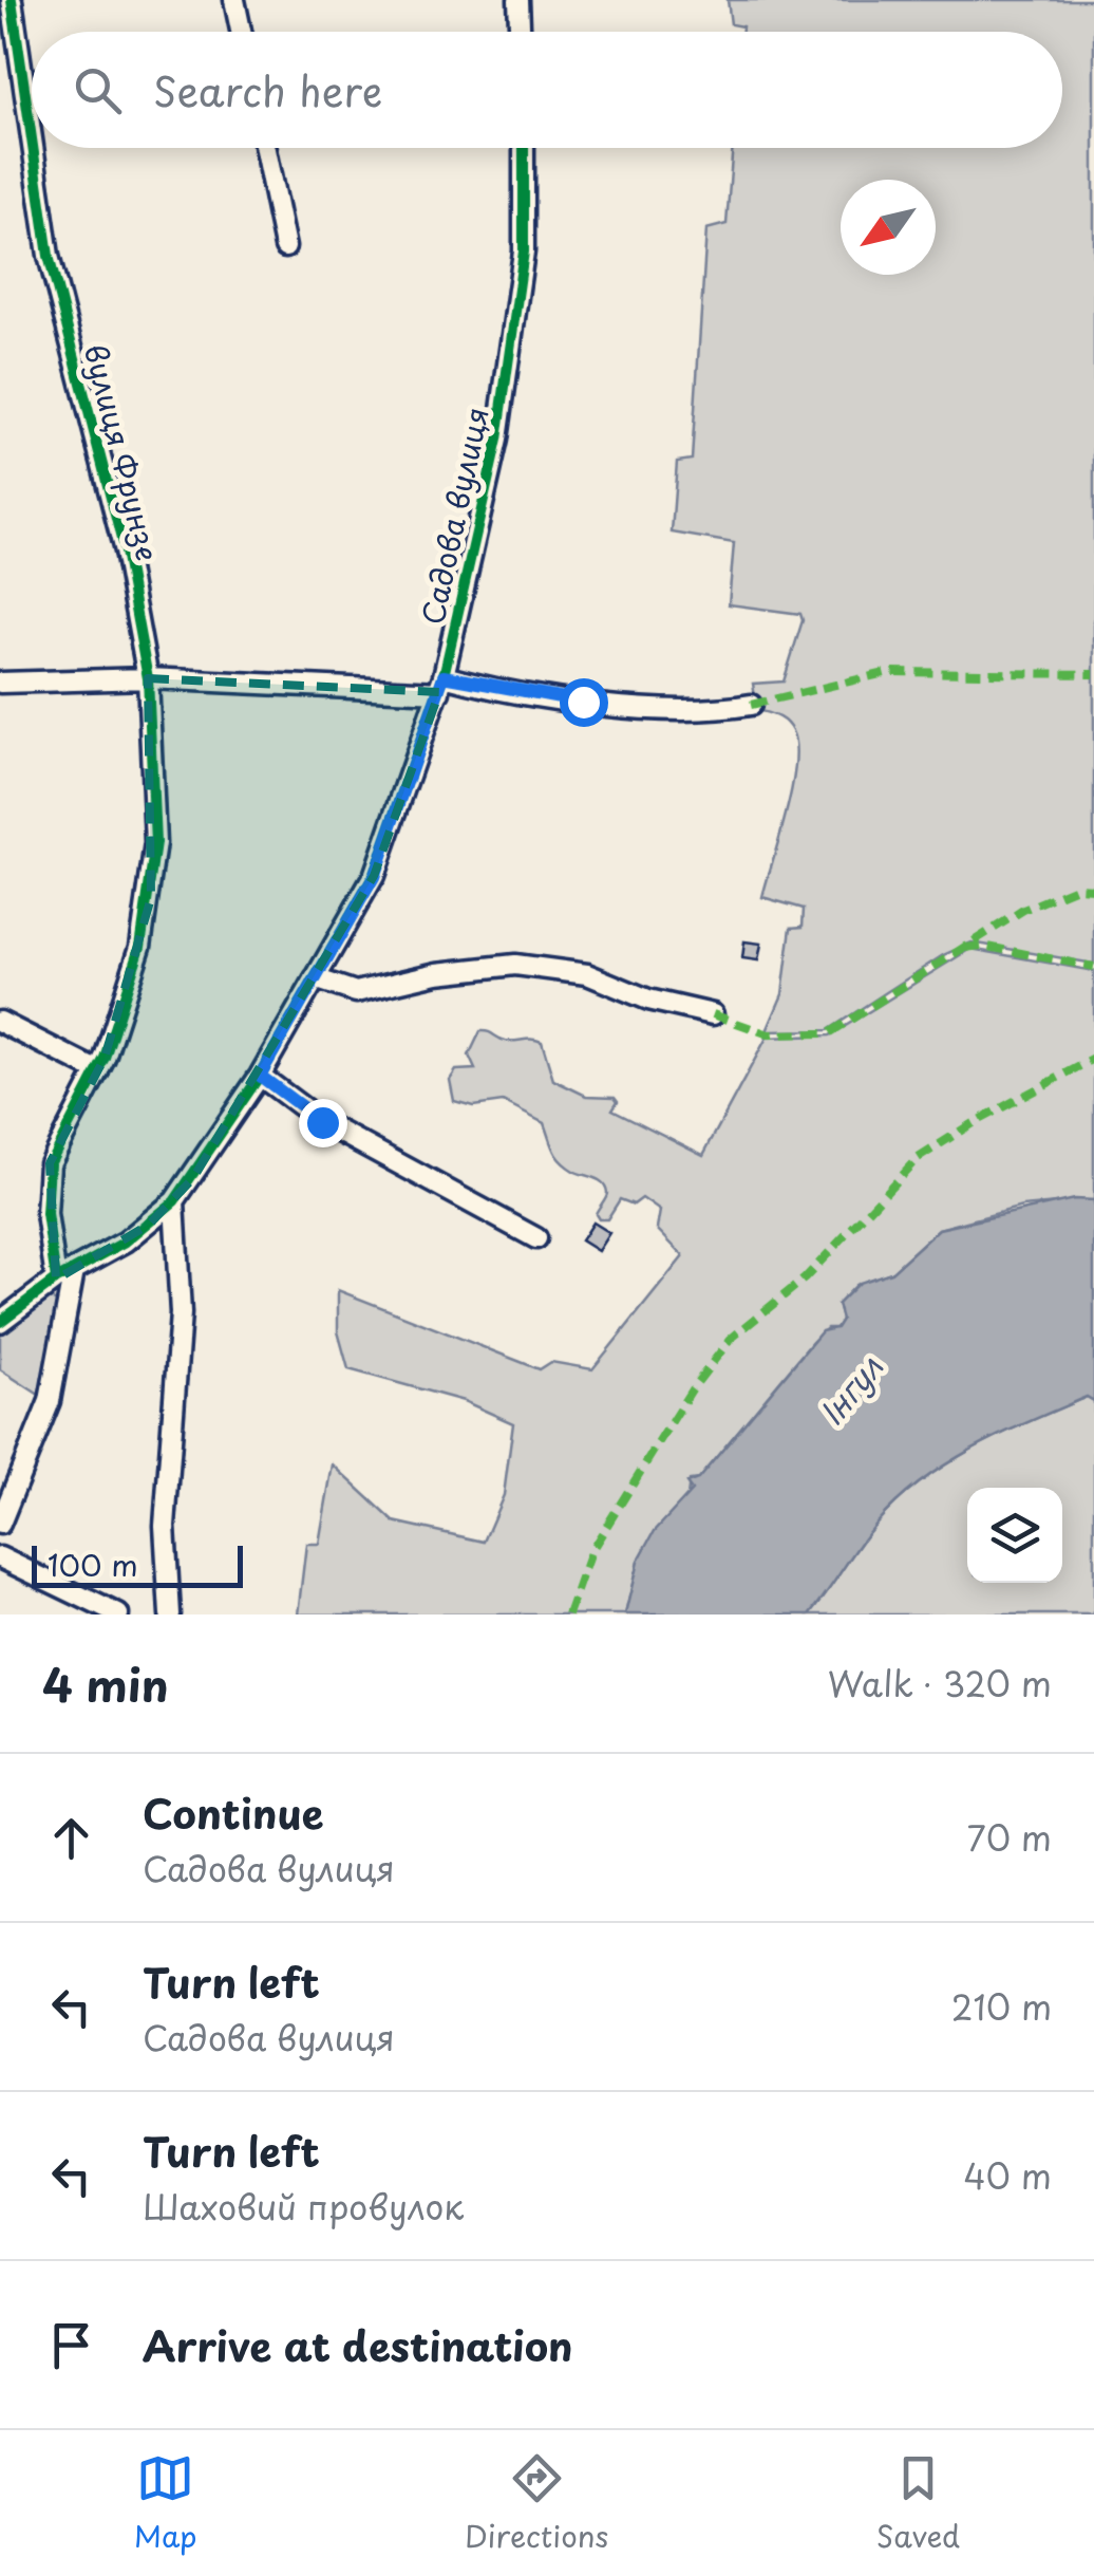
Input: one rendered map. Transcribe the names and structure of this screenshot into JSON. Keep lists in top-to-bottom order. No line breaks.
{"streets":{"street":["вулиця Фрунзе","Садова вулиця"]},"crossings":[["вулиця Фрунзе","Садова вулиця"]],"water":["Інгул"],"scale_bar":"100 m","north":"bottom left","page":{"search":"Search here","scale":"100 m","heading":["4 min","Walk · 320 m"],"list":[["Continue","Садова вулиця","70 m"],["Turn left","Садова вулиця","210 m"],["Turn left","Шаховий провулок","40 m"],"Arrive at destination"],"nav":["Map","Directions","Saved"]}}
